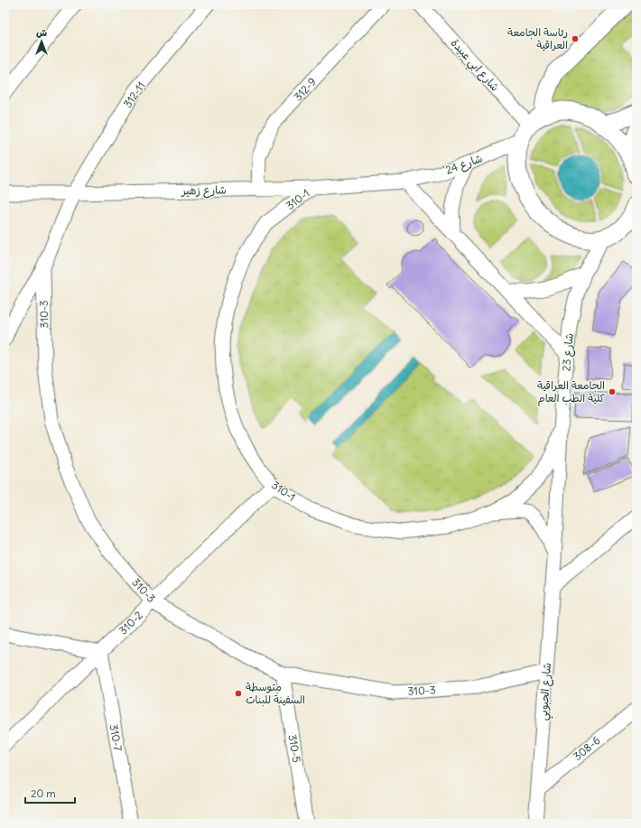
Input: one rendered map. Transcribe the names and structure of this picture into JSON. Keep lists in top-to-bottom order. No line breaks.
{"streets":{"street":["شارع ابي عبيدة","312-9","312-11","شارع 24","شارع زهير","310-1","310-3","شارع 23","310-2","شارع الحبوبي","310-7","310-5","308-6"]},"crossings":[["شارع ابي عبيدة","شارع 24"],["312-9","شارع زهير"],["312-11","شارع زهير"],["312-11","310-3"],["شارع 24","شارع زهير"],["شارع زهير","310-1"],["شارع زهير","310-3"],["310-1","شارع 23"],["310-1","310-2"],["310-3","310-2"],["310-3","شارع الحبوبي"],["310-3","310-5"],["شارع 23","شارع الحبوبي"],["310-2","310-7"],["شارع الحبوبي","308-6"]],"places":["رئاسة الجامعة العراقية","الجامعة العراقية كلية الطب العام","متوسطة السفينة للبنات"],"scale_bar":"20 m","north":"top"}
